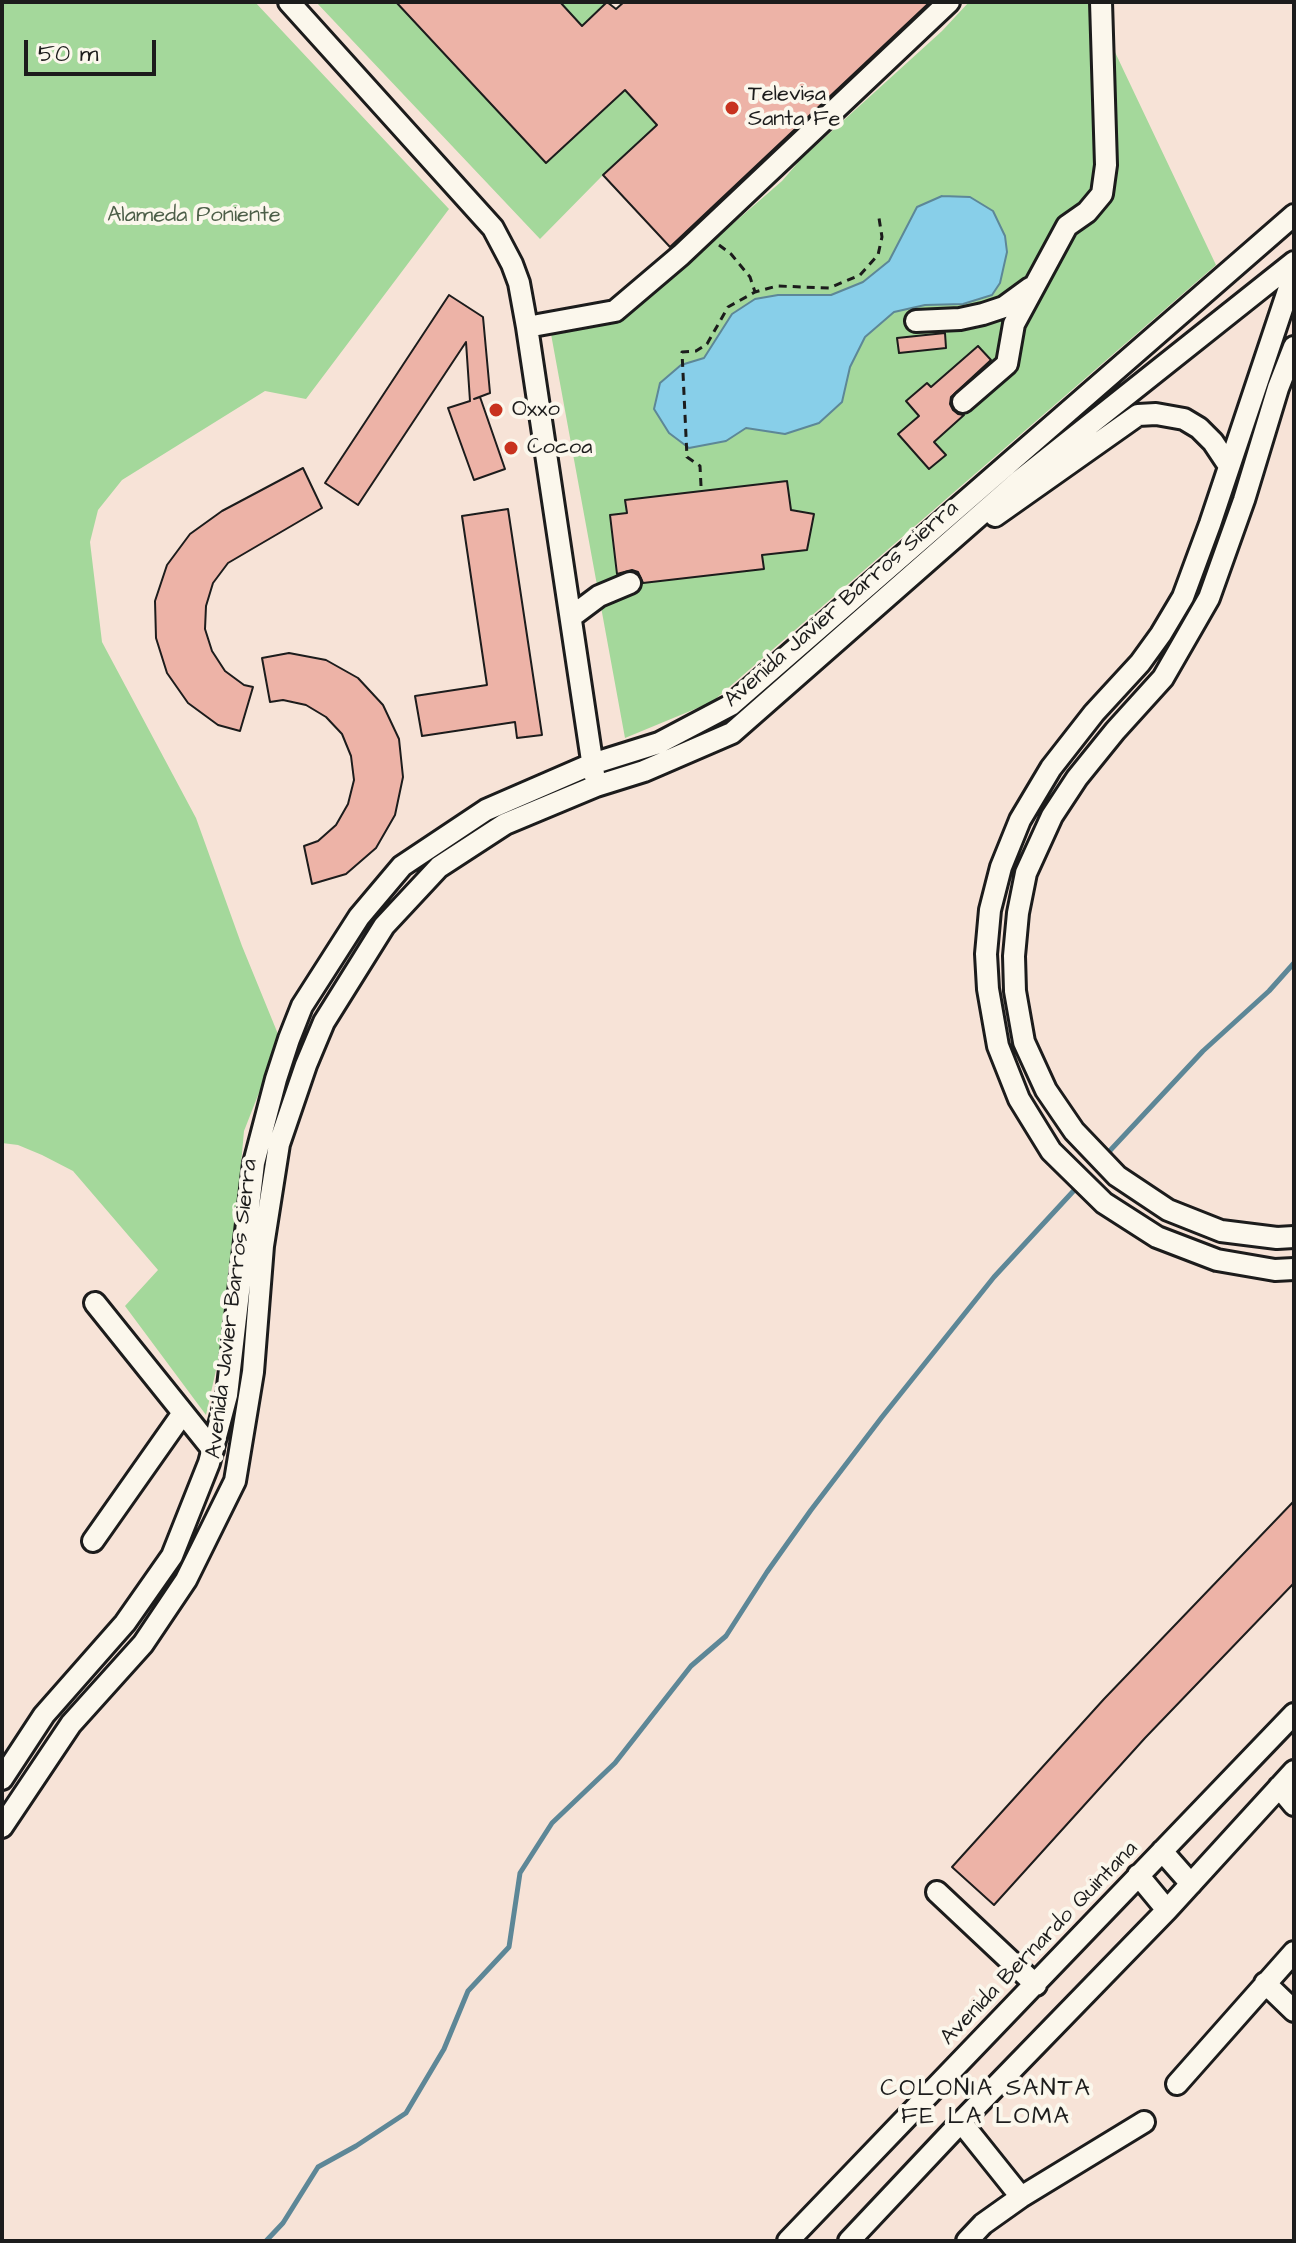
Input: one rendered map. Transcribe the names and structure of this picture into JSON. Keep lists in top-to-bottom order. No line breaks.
{"streets":{"street":["Avenida Javier Barros Sierra","Avenida Bernardo Quintana"]},"districts":["COLONIA SANTA FE LA LOMA"],"parks":["Alameda Poniente"],"places":["Televisa Santa Fe","Oxxo","Cocoa"],"scale_bar":"50 m"}
